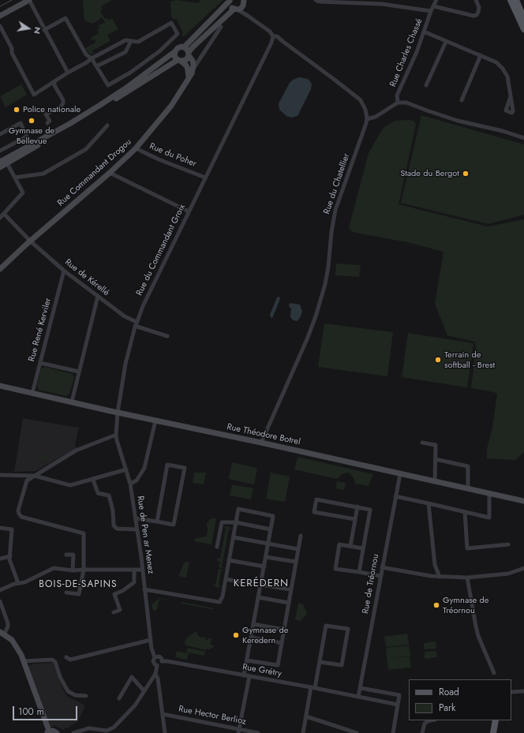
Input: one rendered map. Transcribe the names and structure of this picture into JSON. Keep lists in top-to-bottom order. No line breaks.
{"streets":{"street":["Rue Charles Chassé","Rue du Poher","Rue Commandant Drogou","Rue du Chatellier","Rue du Commandant Groix","Rue de Kérellé","Rue René Kerviler","Rue Théodore Botrel","Rue de Pen ar Menez","Rue de Tréornou","Rue Grétry","Rue Hector Berlioz"]},"crossings":[["Rue du Poher","Rue Commandant Drogou"],["Rue du Poher","Rue du Commandant Groix"],["Rue Commandant Drogou","Rue de Kérellé"],["Rue du Chatellier","Rue Théodore Botrel"],["Rue du Commandant Groix","Rue de Kérellé"],["Rue du Commandant Groix","Rue Théodore Botrel"],["Rue du Commandant Groix","Rue de Pen ar Menez"],["Rue de Kérellé","Rue René Kerviler"],["Rue René Kerviler","Rue Théodore Botrel"],["Rue Théodore Botrel","Rue de Tréornou"],["Rue de Pen ar Menez","Rue Grétry"],["Rue de Tréornou","Rue Grétry"]],"districts":["KERÉDERN","BOIS-DE-SAPINS"],"places":["Police nationale","Gymnase de Bellevue","Stade du Bergot","Terrain de softball - Brest","Gymnase de Tréornou","Gymnase de Keredern"],"legend":["Road","Park"],"scale_bar":"100 m","north":"right"}
